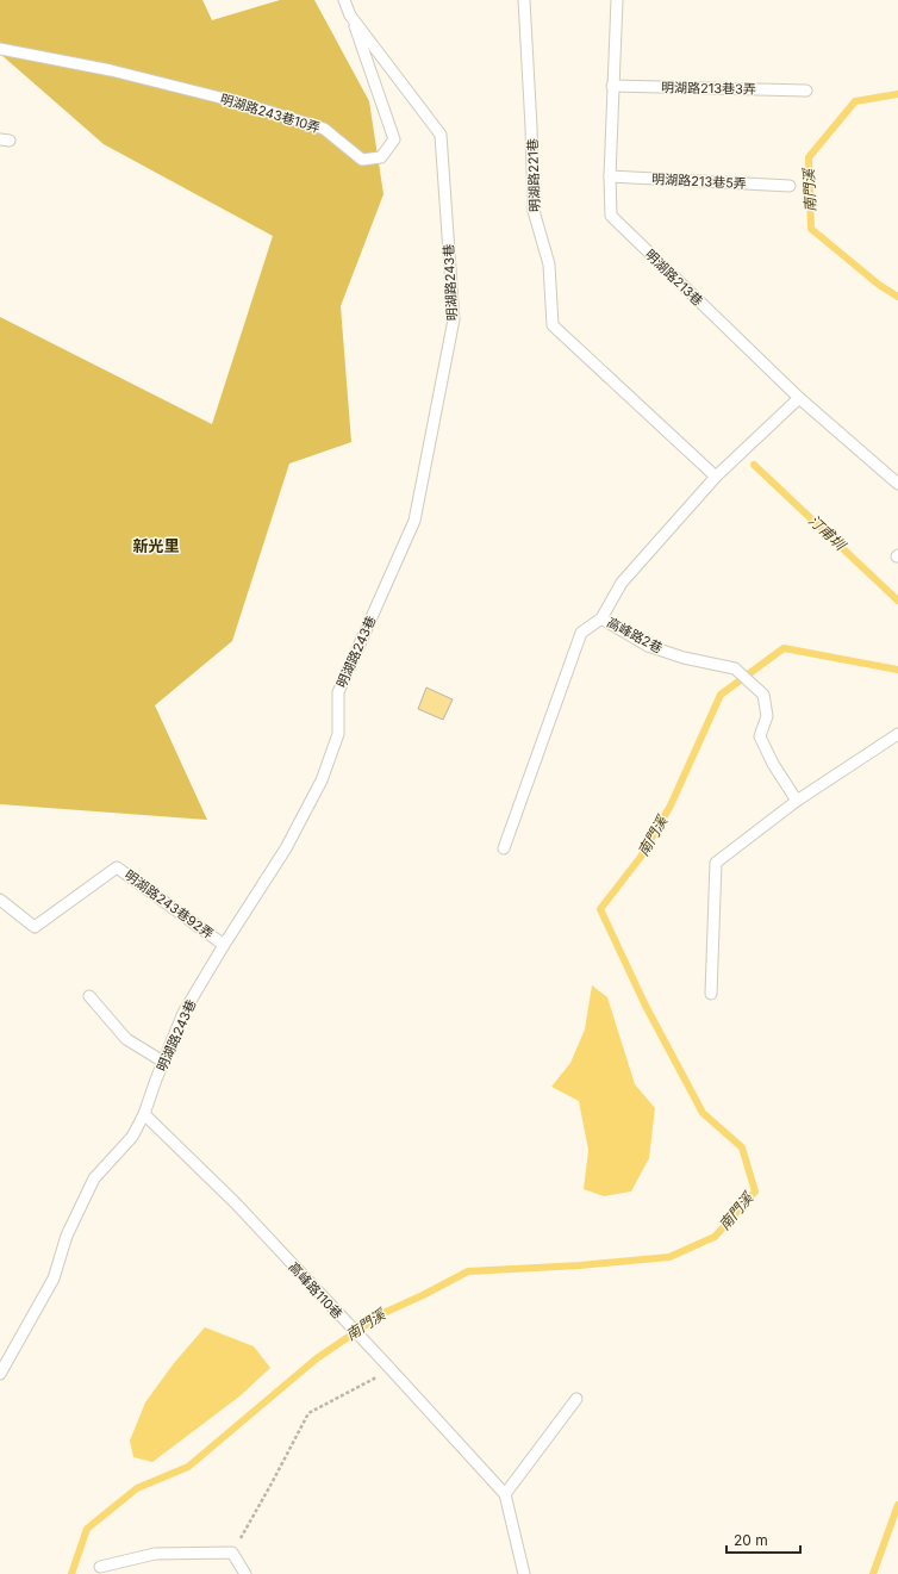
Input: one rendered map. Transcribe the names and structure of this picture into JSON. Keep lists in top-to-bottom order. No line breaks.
{"streets":{"lane":["明湖路213巷3弄","明湖路243巷10弄","明湖路221巷","明湖路213巷5弄","明湖路213巷","明湖路243巷","高峰路2巷","明湖路243巷92弄","高峰路110巷"]},"crossings":[["明湖路213巷3弄","明湖路213巷"],["明湖路243巷10弄","明湖路243巷"],["明湖路213巷5弄","明湖路213巷"],["明湖路243巷","明湖路243巷92弄"],["明湖路243巷","高峰路110巷"]],"districts":["新光里"],"water":["南門溪","汀甫圳"],"scale_bar":"20 m"}
